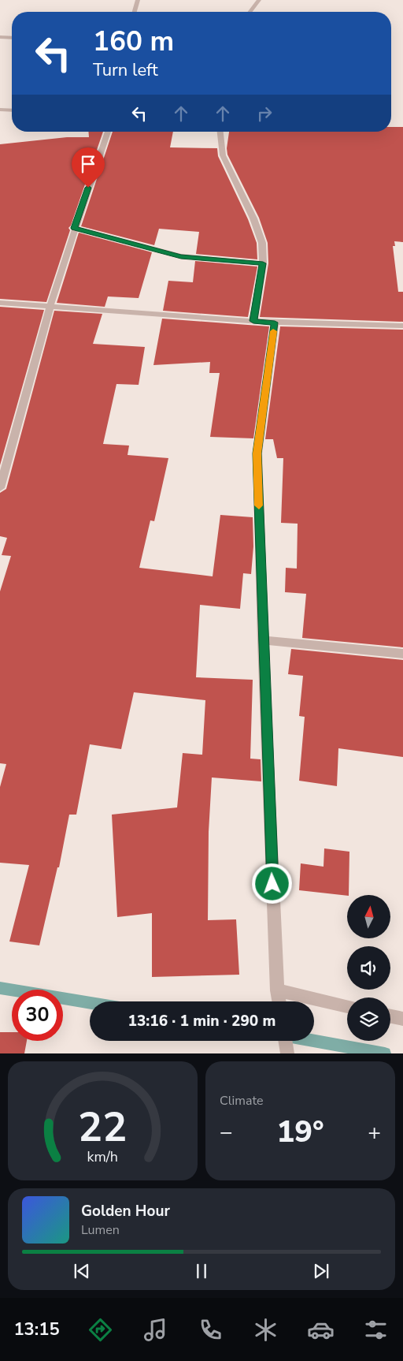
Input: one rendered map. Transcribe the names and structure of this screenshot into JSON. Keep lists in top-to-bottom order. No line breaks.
{"north":"top","page":{"turn":["160 m","Turn left"],"limit":"30","trip":"13:16 · 1 min · 290 m","tile":"Climate","heat":["−","19°","+"],"song":["Golden Hour","Lumen"],"tabs":"13:15","gauge":["22","km/h"]}}
